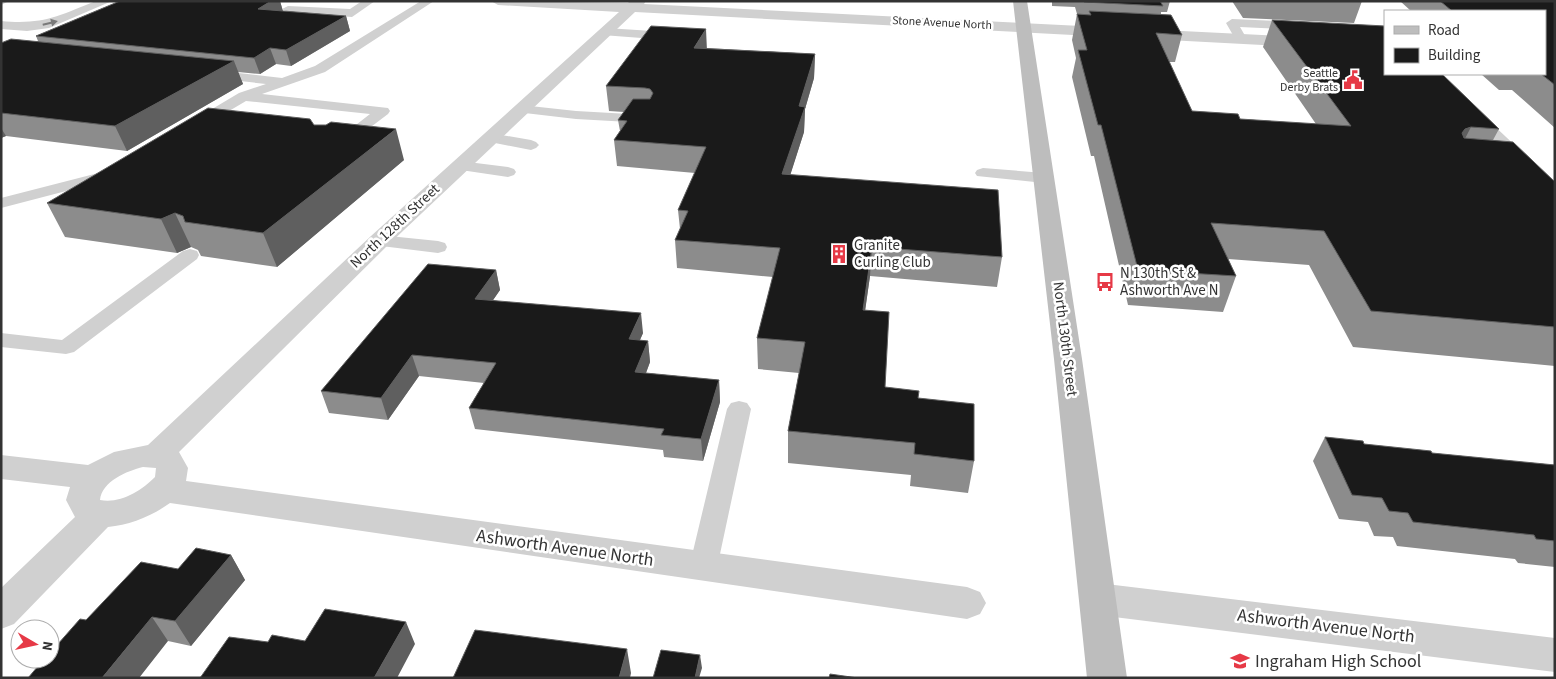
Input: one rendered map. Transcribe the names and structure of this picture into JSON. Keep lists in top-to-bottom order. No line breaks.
{"streets":{"main road":["North 130th Street"],"street":["Stone Avenue North","North 128th Street","Ashworth Avenue North"]},"crossings":[["Stone Avenue North","North 128th Street"],["Stone Avenue North","North 130th Street"],["North 130th Street","Ashworth Avenue North"]],"places":{"public building":["Seattle Derby Brats"],"building":["Granite Curling Club"],"bus stop":["N 130th St & Ashworth Ave N"],"school or university":["Ingraham High School"]},"legend":["Road","Building"],"north":"right"}
